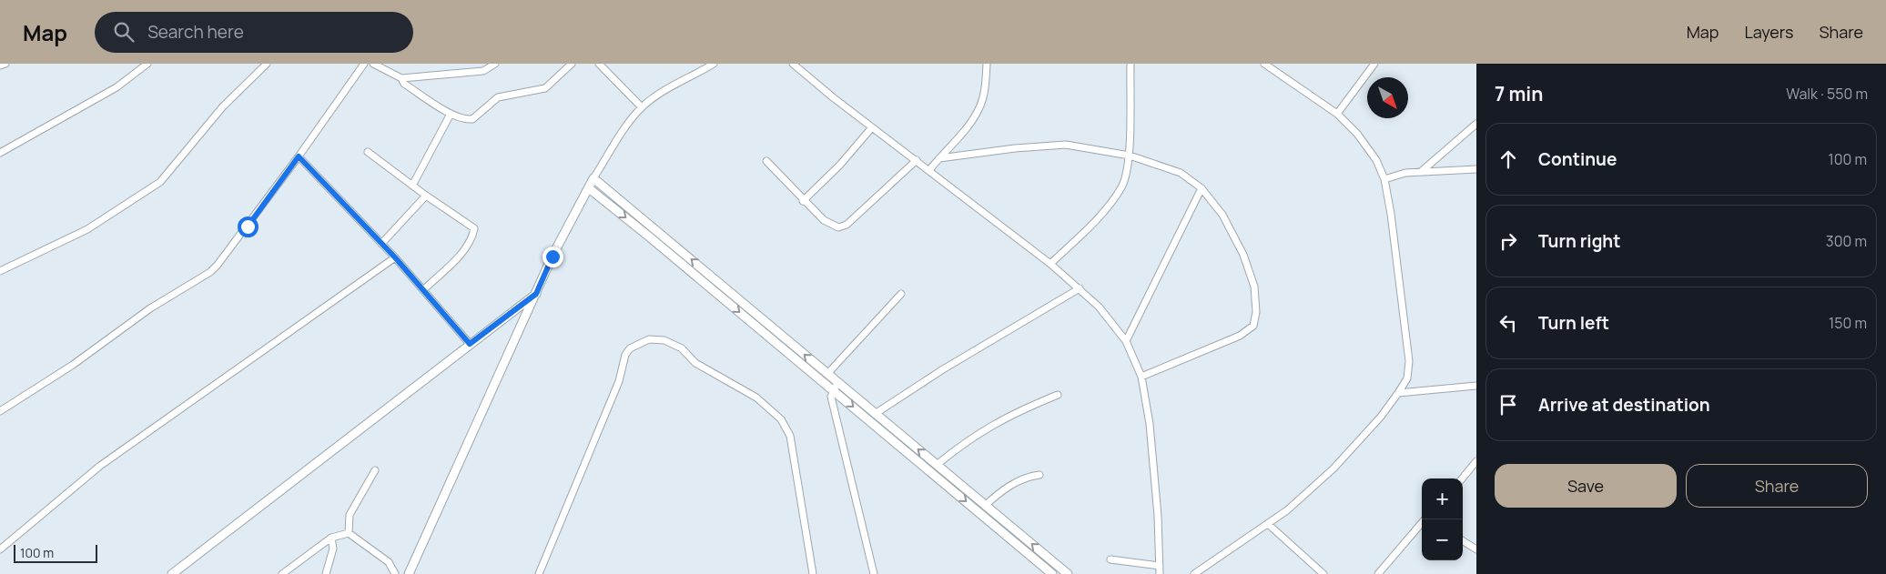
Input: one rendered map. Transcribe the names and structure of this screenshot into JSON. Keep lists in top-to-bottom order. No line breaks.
{"scale_bar":"100 m","north":"bottom right","page":{"header":"Map","search":"Search here","nav":["Map","Layers","Share"],"heading":["7 min","Walk · 550 m"],"list":[["Continue","100 m"],["Turn right","300 m"],["Turn left","150 m"],"Arrive at destination"],"buttons":["Save","Share"],"map_buttons":["+","−"],"scale":"100 m"}}
